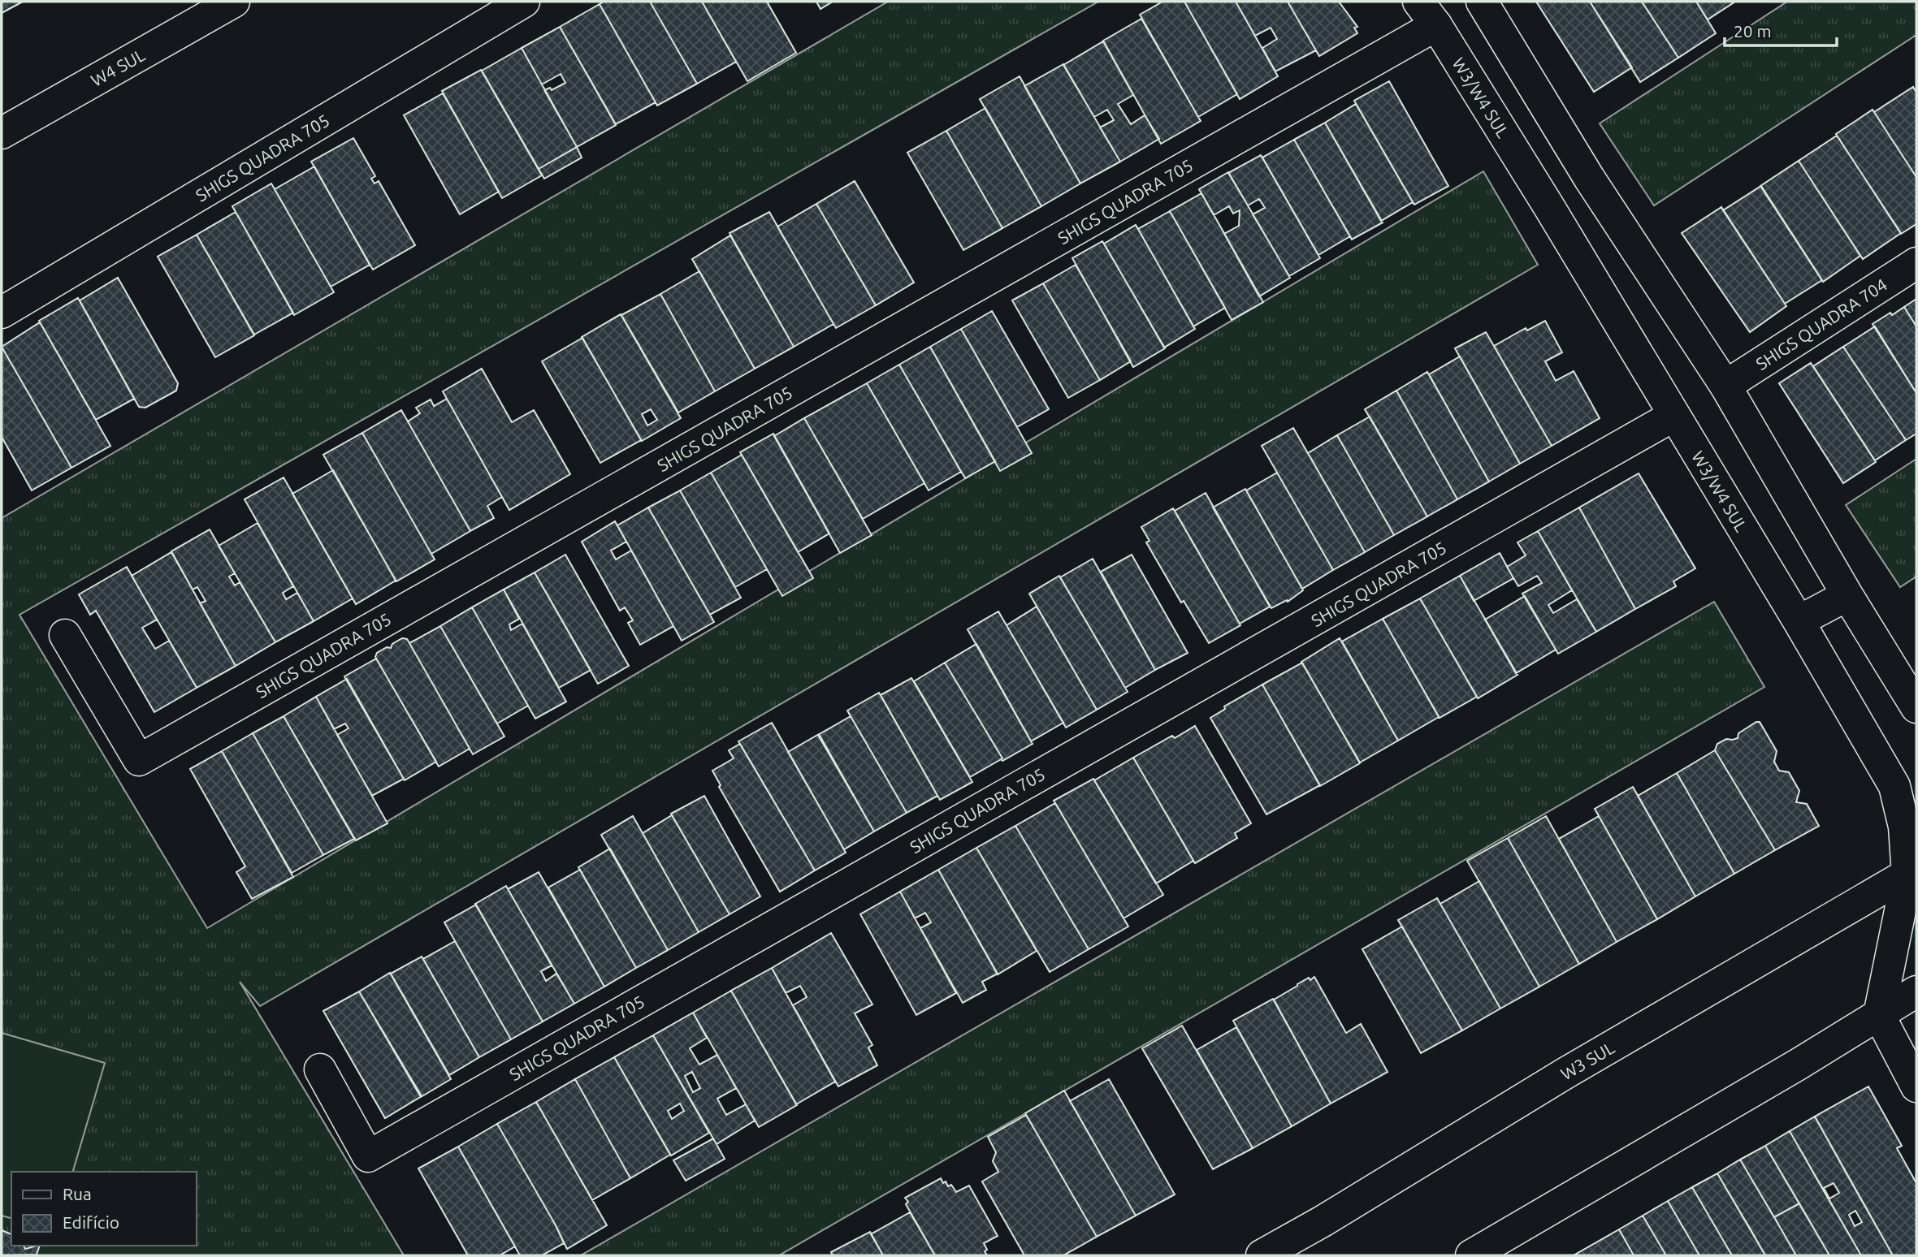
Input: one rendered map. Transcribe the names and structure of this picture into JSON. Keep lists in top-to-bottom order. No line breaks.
{"streets":{"street":["W4 SUL","W3/W4 SUL","SHIGS QUADRA 705","SHIGS QUADRA 704","W3 SUL"]},"crossings":[["W3/W4 SUL","SHIGS QUADRA 705"],["W3/W4 SUL","W3 SUL"]],"legend":["Rua","Edifício"],"scale_bar":"20 m"}
